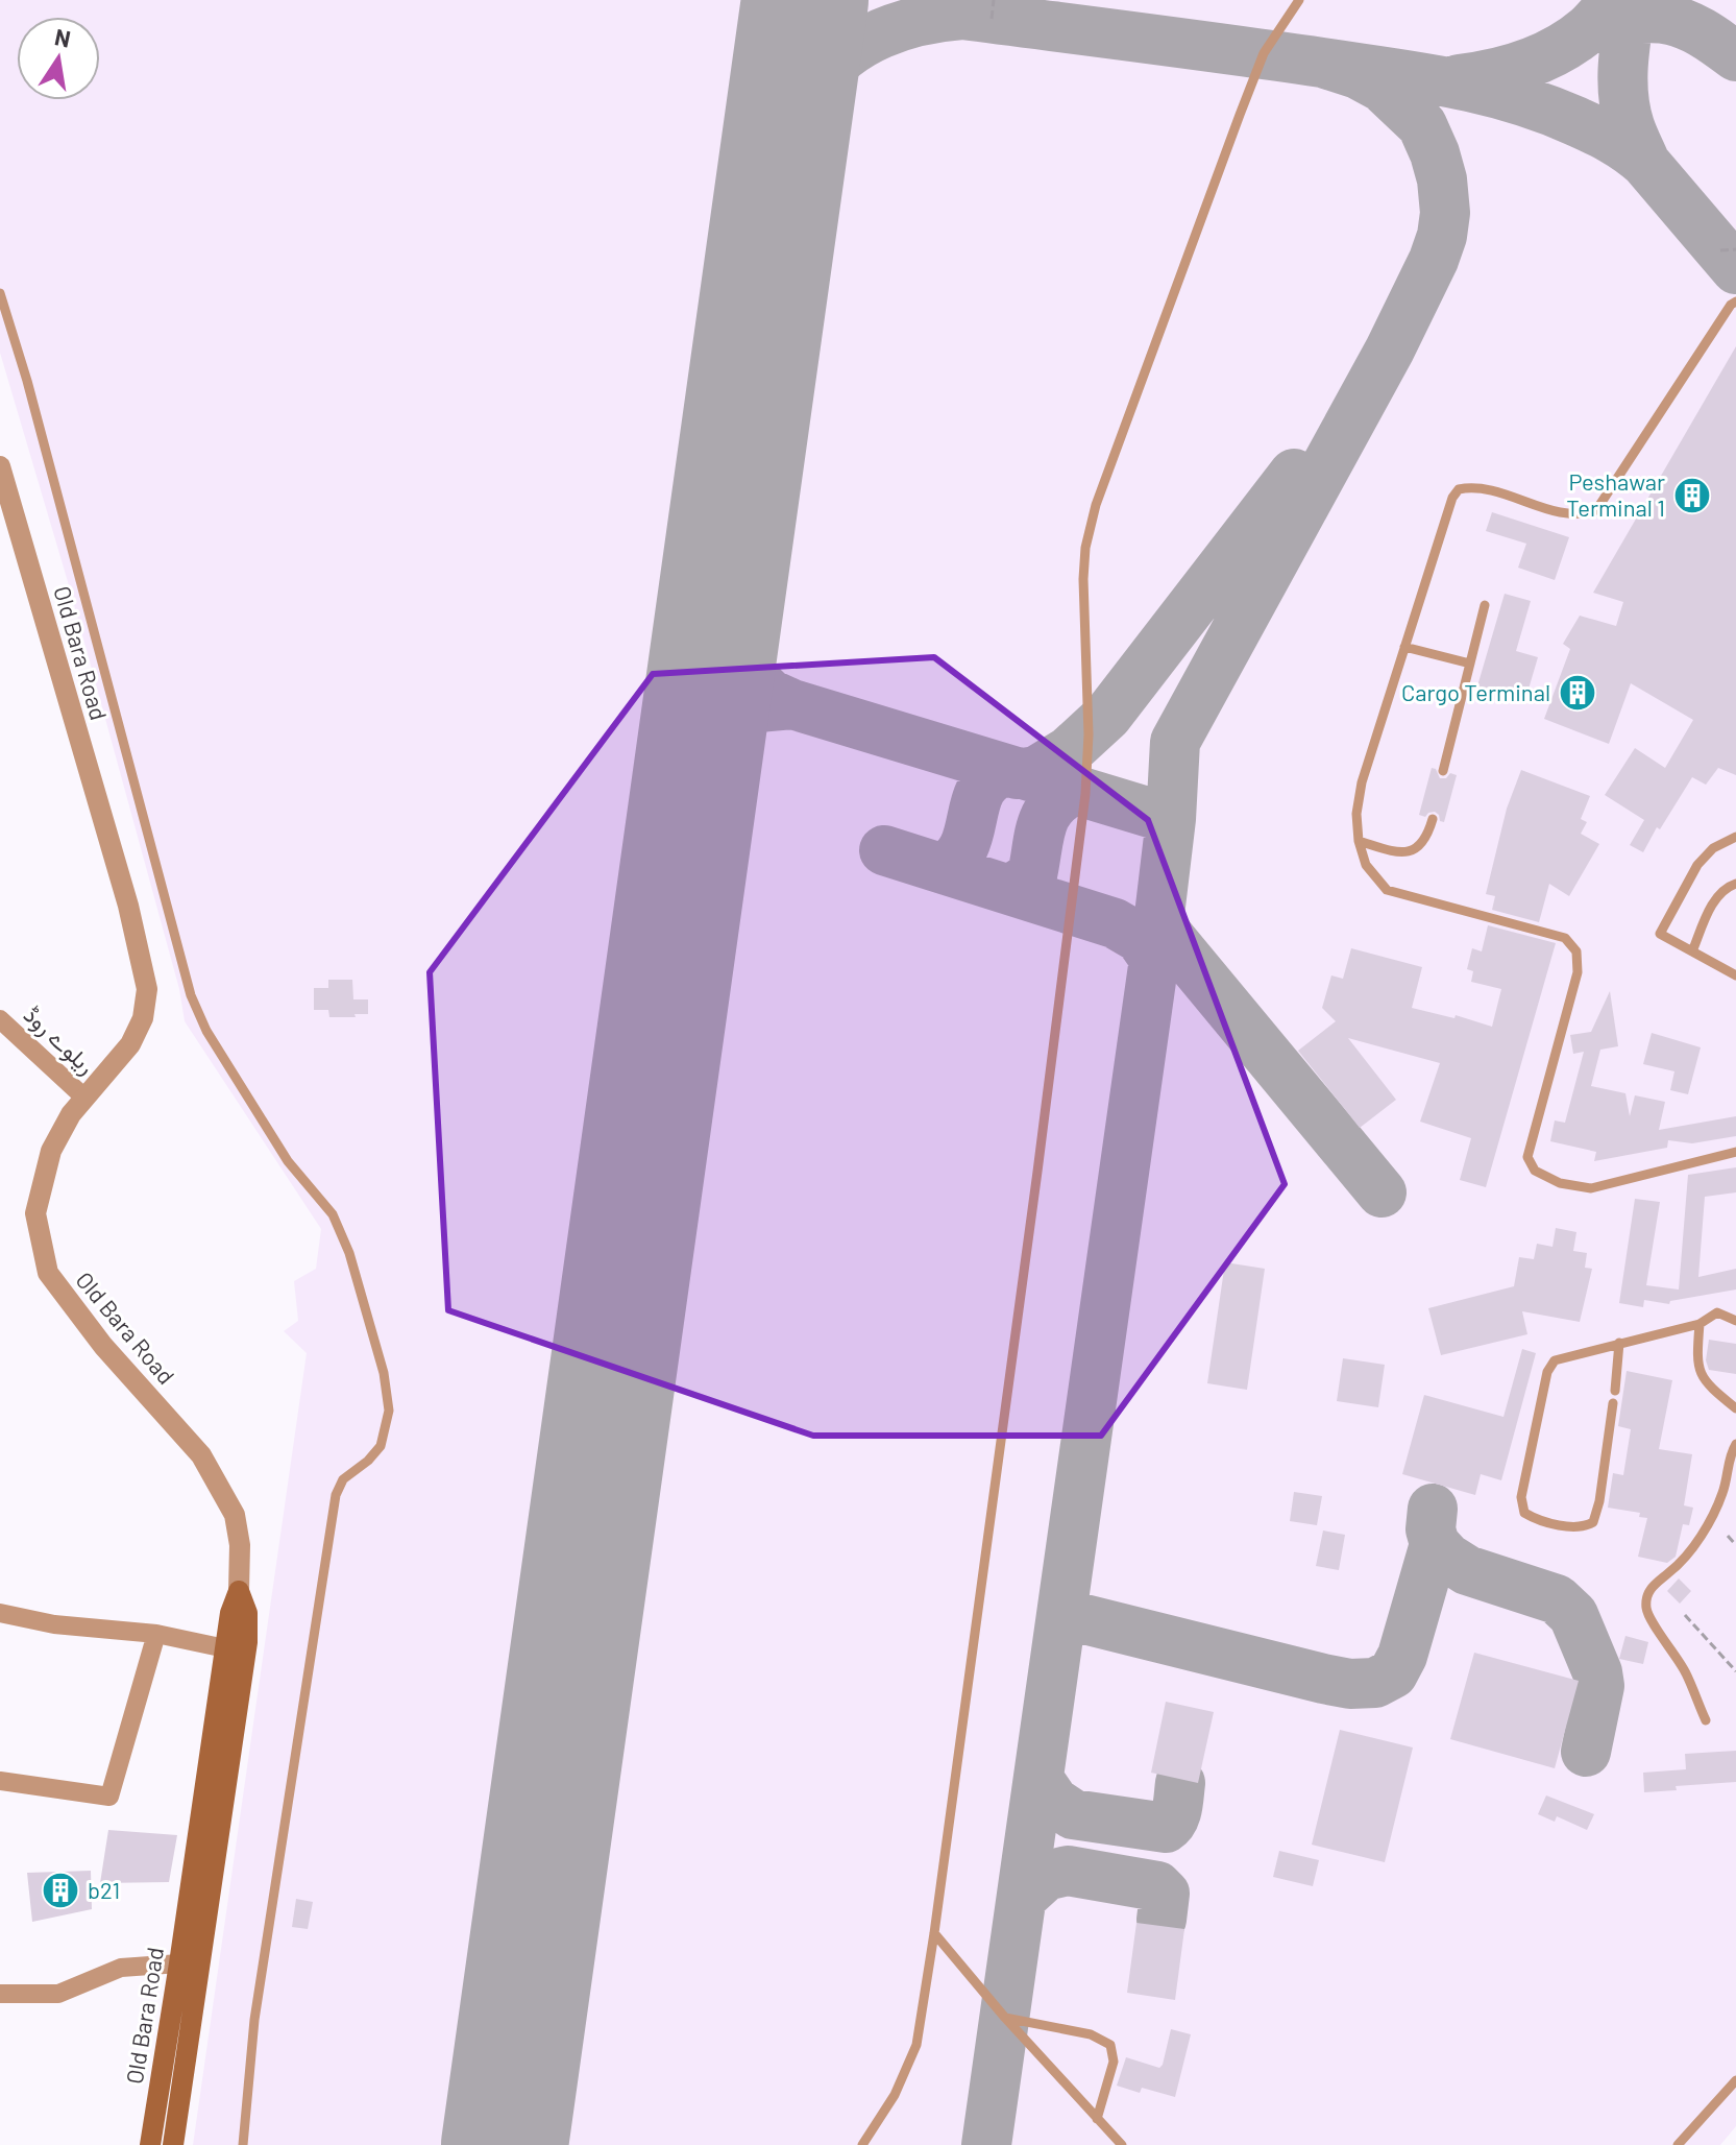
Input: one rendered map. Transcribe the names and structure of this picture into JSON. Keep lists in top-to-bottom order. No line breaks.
{"streets":{"main road":["Old Bara Road"],"street":["ریلوے روڈ"]},"crossings":[["Old Bara Road","ریلوے روڈ"]],"places":{"building":["Peshawar Terminal 1","Cargo Terminal","b21"]},"north":"top"}
